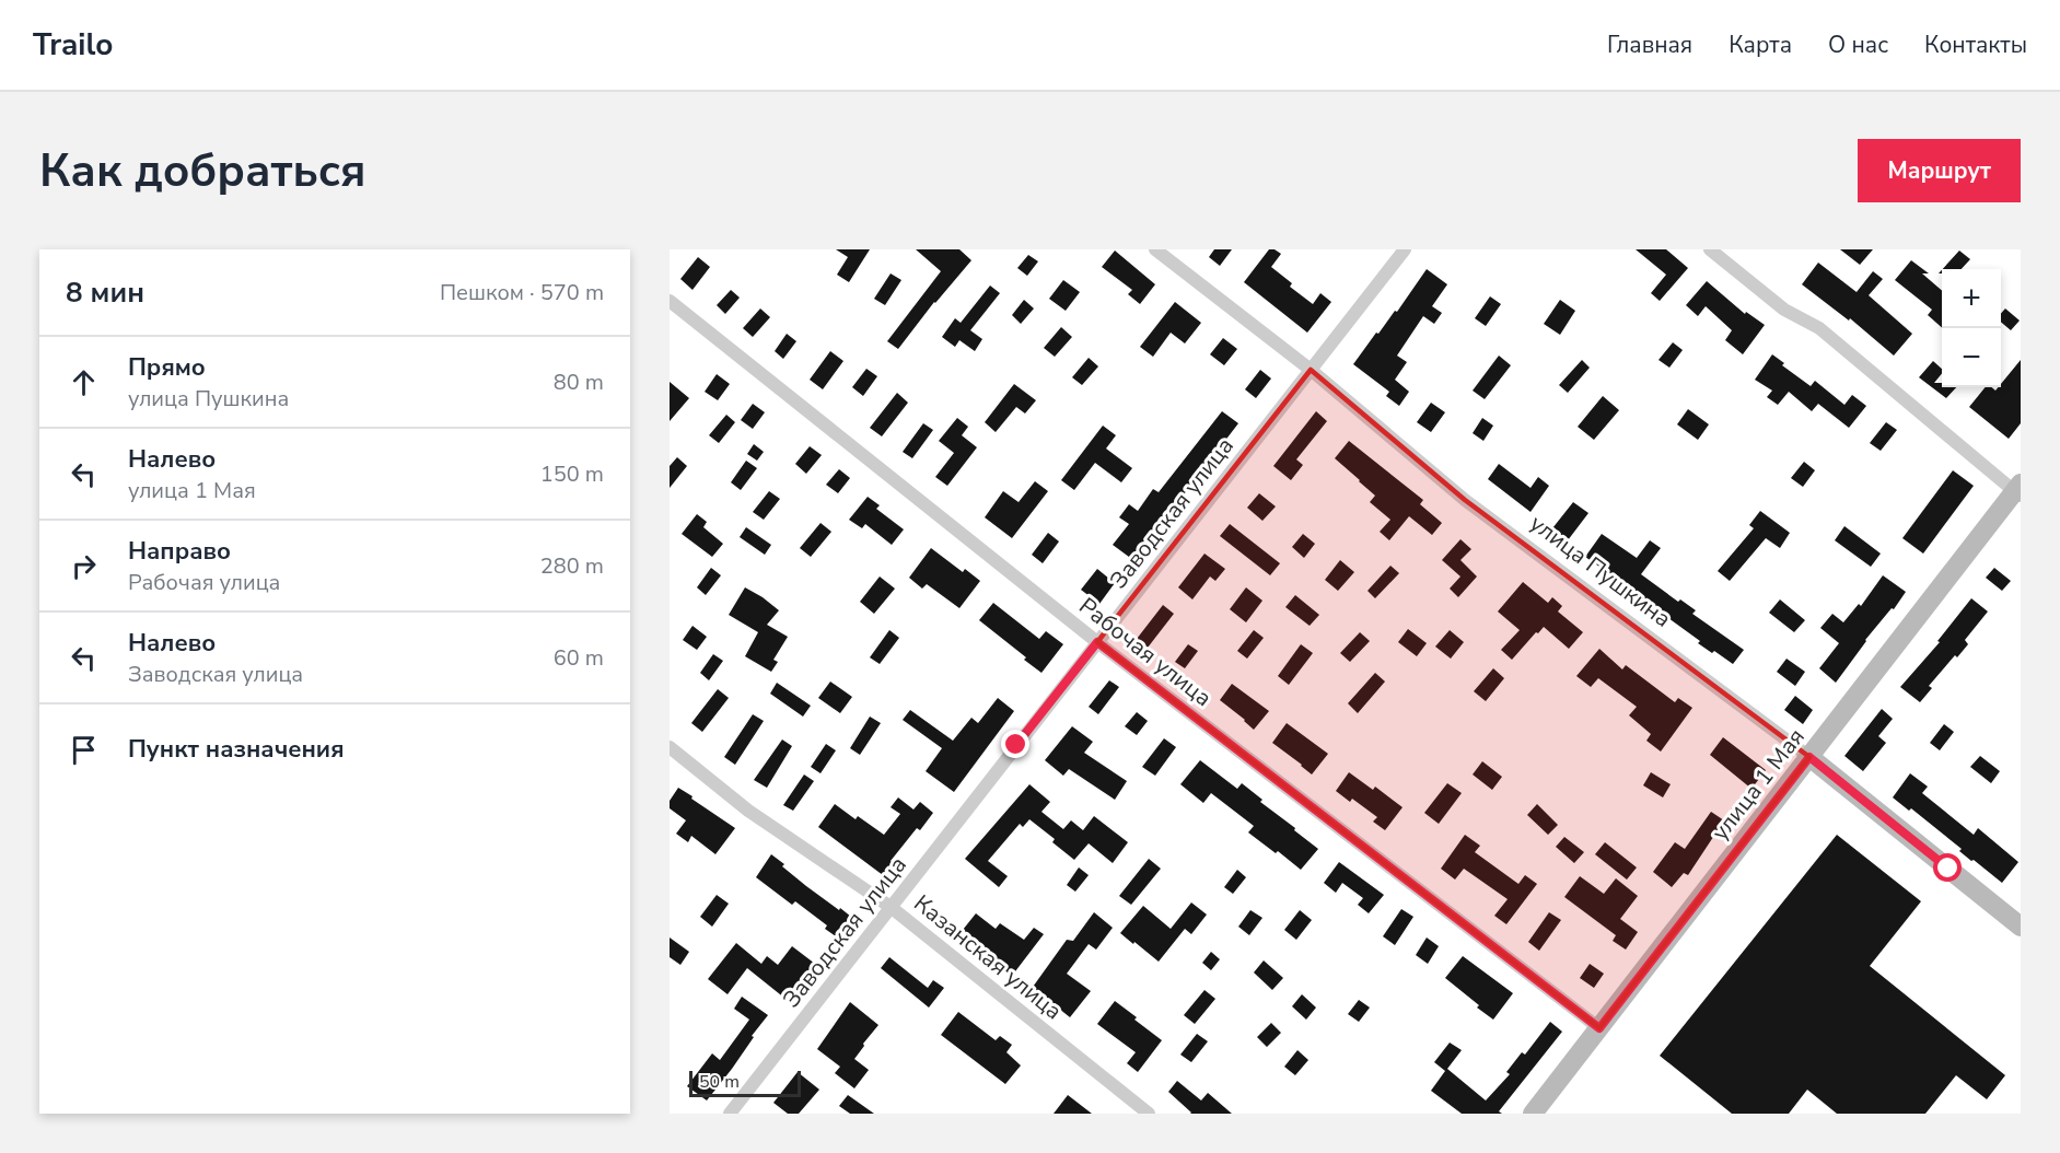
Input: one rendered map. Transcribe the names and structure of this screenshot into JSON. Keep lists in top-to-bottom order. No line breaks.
{"streets":{"main road":["улица Пушкина","улица 1 Мая"],"street":["Заводская улица","Рабочая улица","Казанская улица"]},"crossings":[["Заводская улица","улица Пушкина"],["Заводская улица","Рабочая улица"],["Заводская улица","Казанская улица"],["улица Пушкина","улица 1 Мая"],["Рабочая улица","улица 1 Мая"]],"scale_bar":"50 m","page":{"header":"Trailo","nav":["Главная","Карта","О нас","Контакты"],"buttons":"Маршрут","title":"Как добраться","heading":["8 мин","Пешком · 570 m"],"map_buttons":["+","−"],"list":[["Прямо","улица Пушкина","80 m"],["Налево","улица 1 Мая","150 m"],["Направо","Рабочая улица","280 m"],["Налево","Заводская улица","60 m"],"Пункт назначения"],"scale":"50 m"}}
